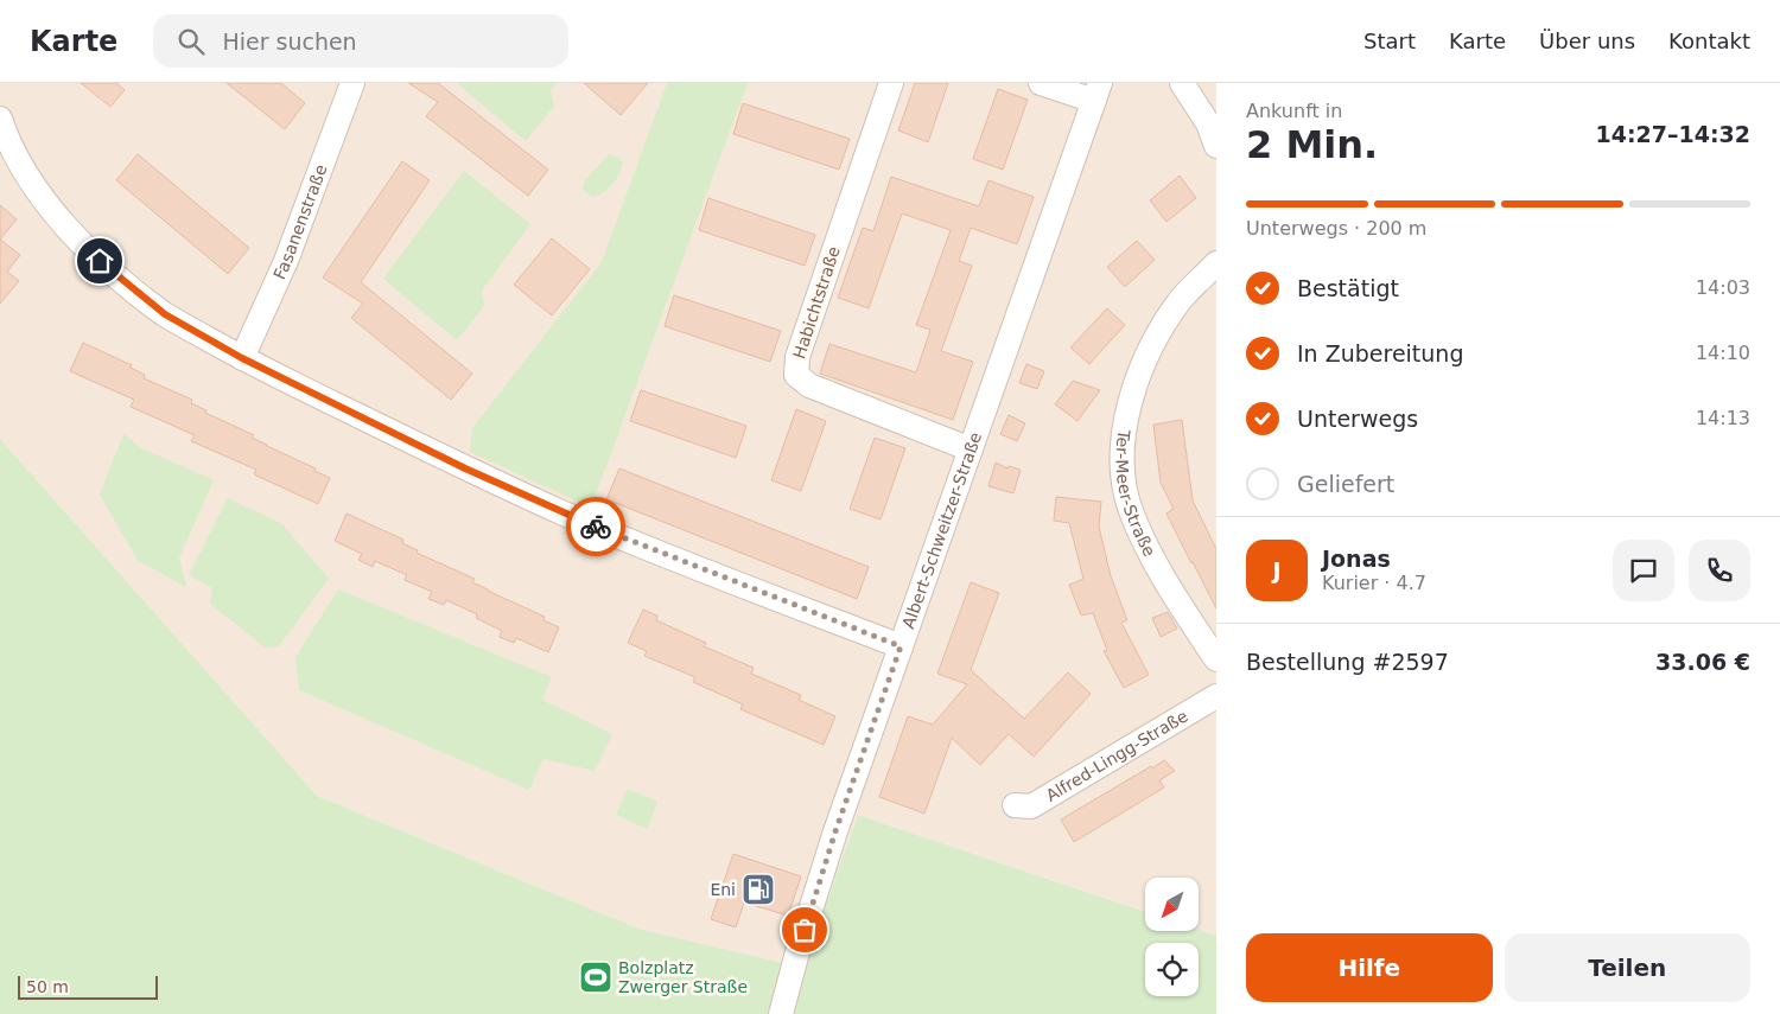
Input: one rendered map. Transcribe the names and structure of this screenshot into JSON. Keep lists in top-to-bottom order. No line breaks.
{"streets":{"street":["Fasanenstraße","Habichtstraße","Ter-Meer-Straße","Albert-Schweitzer-Straße","Alfred-Lingg-Straße"]},"crossings":[["Habichtstraße","Albert-Schweitzer-Straße"]],"places":{"fuel station":["Eni"],"sports":["Bolzplatz Zwerger Straße"]},"scale_bar":"50 m","north":"bottom left","page":{"header":"Karte","search":"Hier suchen","nav":["Start","Karte","Über uns","Kontakt"],"heading":["2 Min.","Ankunft in","14:27–14:32"],"panel":["Jonas","Kurier · 4.7","Bestellung #2597","33.06 €"],"bar":"Unterwegs · 200 m","list":[["Bestätigt","14:03"],["In Zubereitung","14:10"],["Unterwegs","14:13"],"Geliefert"],"round":"J","buttons":["Hilfe","Teilen"],"scale":"50 m"}}
